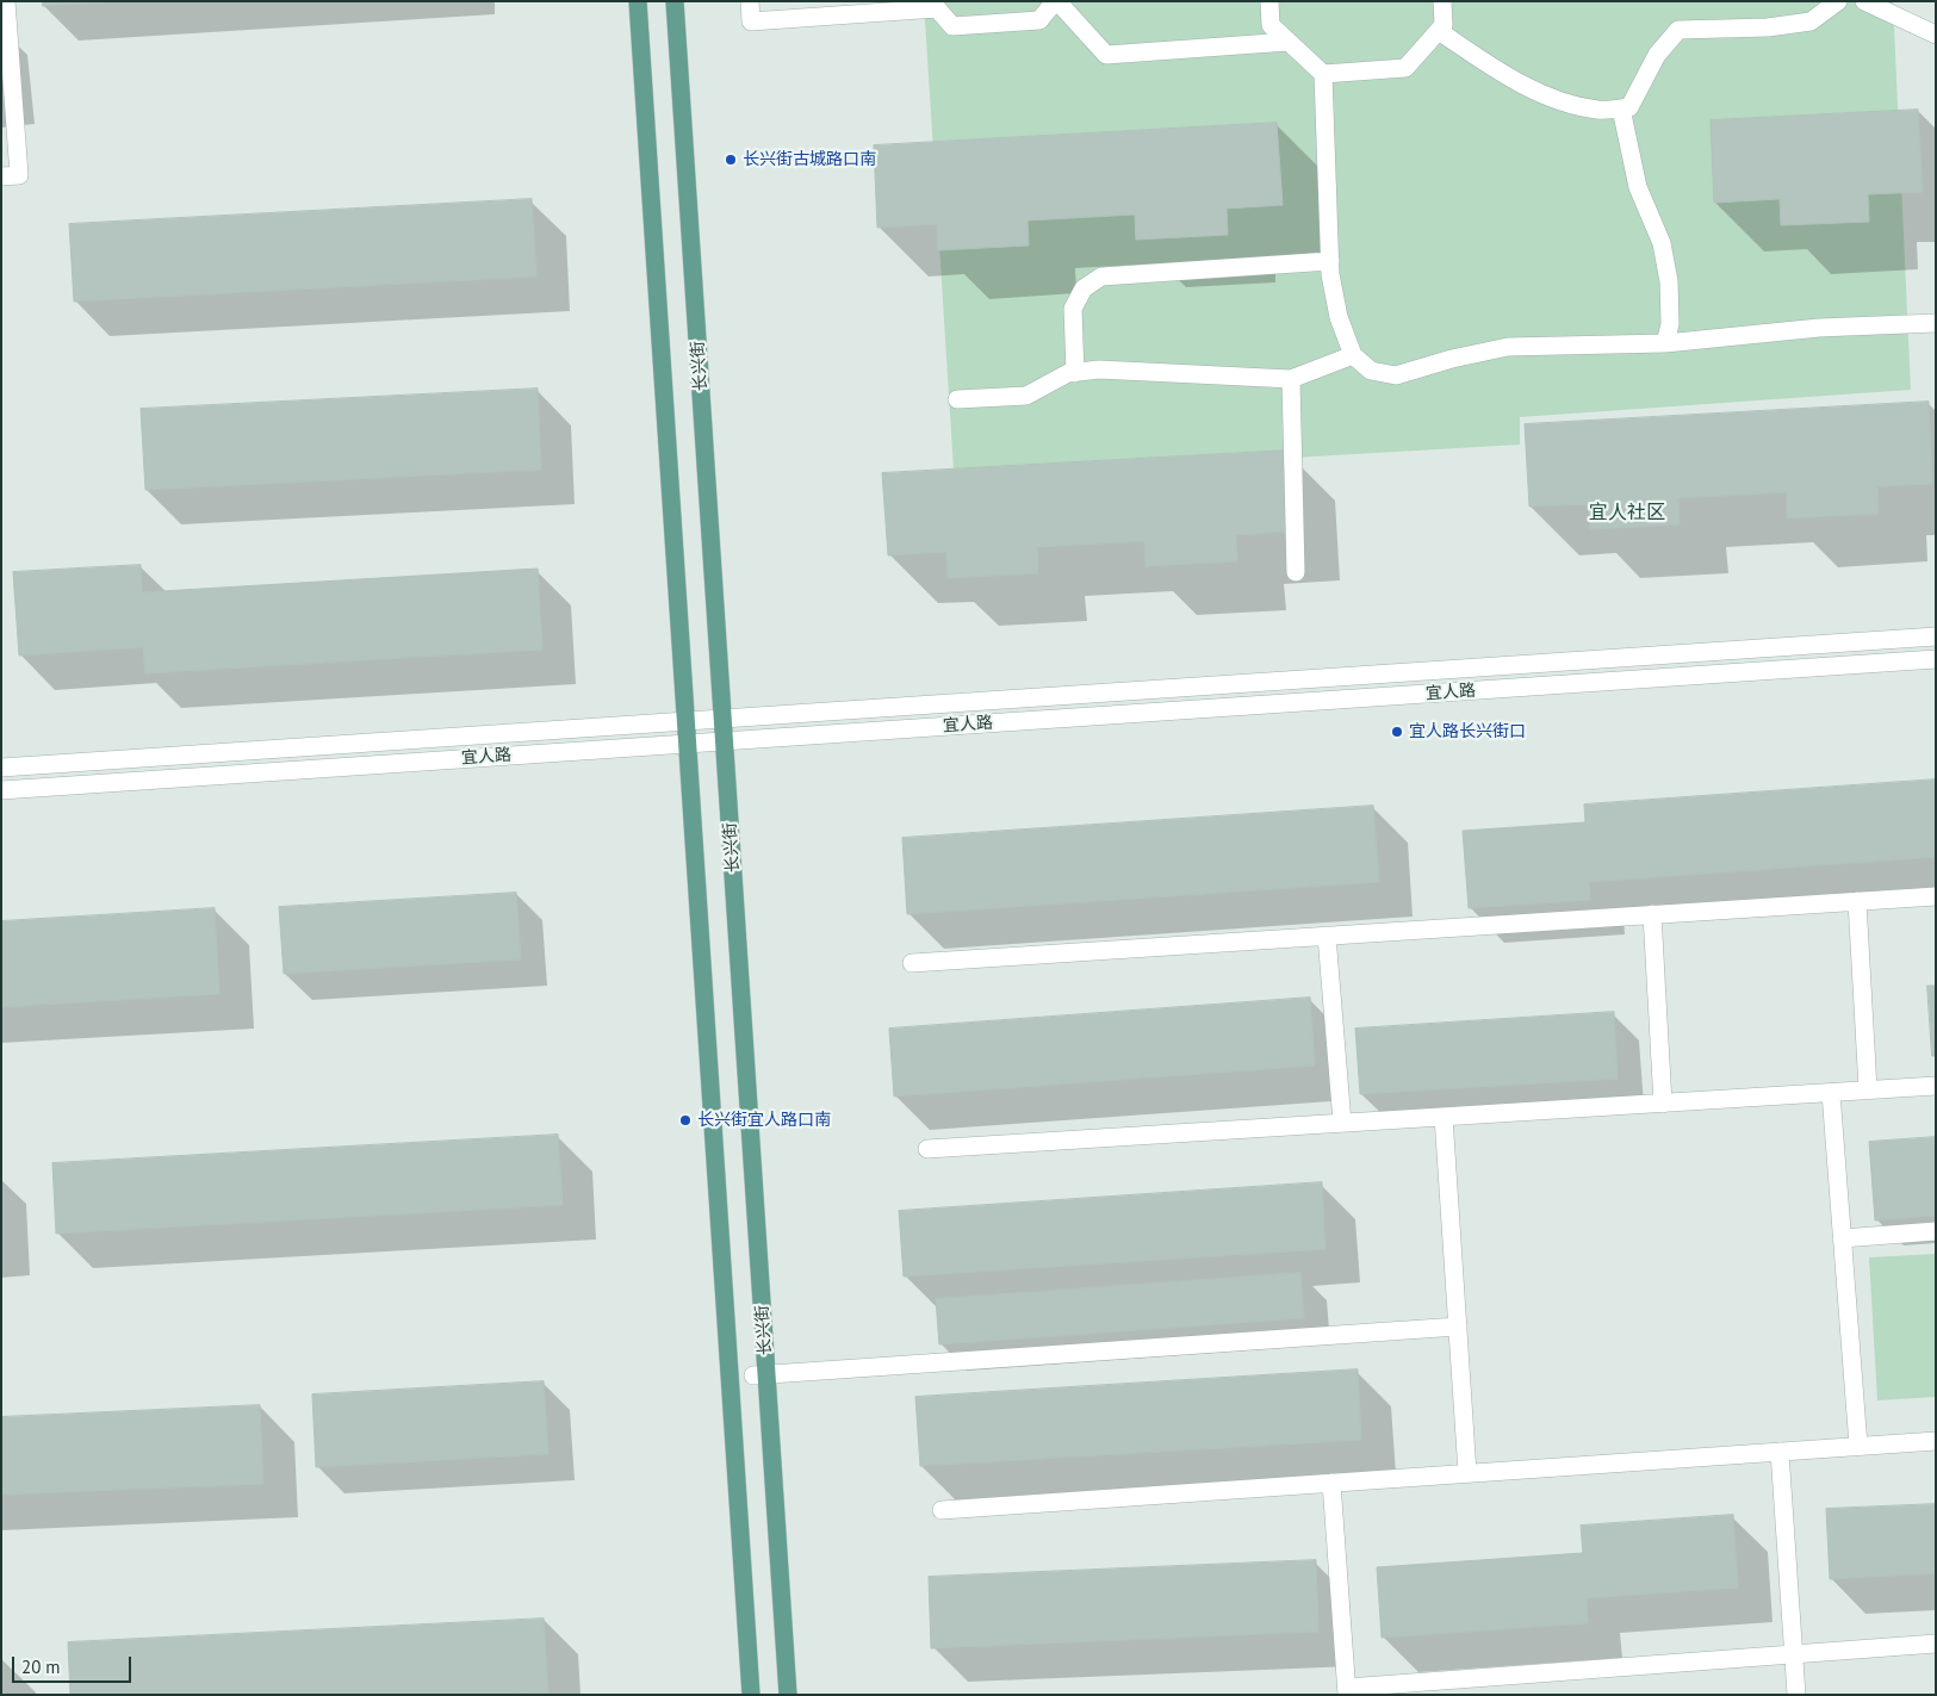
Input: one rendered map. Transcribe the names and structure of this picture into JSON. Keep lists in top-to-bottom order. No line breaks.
{"streets":{"main road":["长兴街"],"street":["宜人路"]},"crossings":[["长兴街","宜人路"]],"districts":["宜人社区"],"places":["长兴街古城路口南","宜人路长兴街口","长兴街宜人路口南"],"scale_bar":"20 m"}
